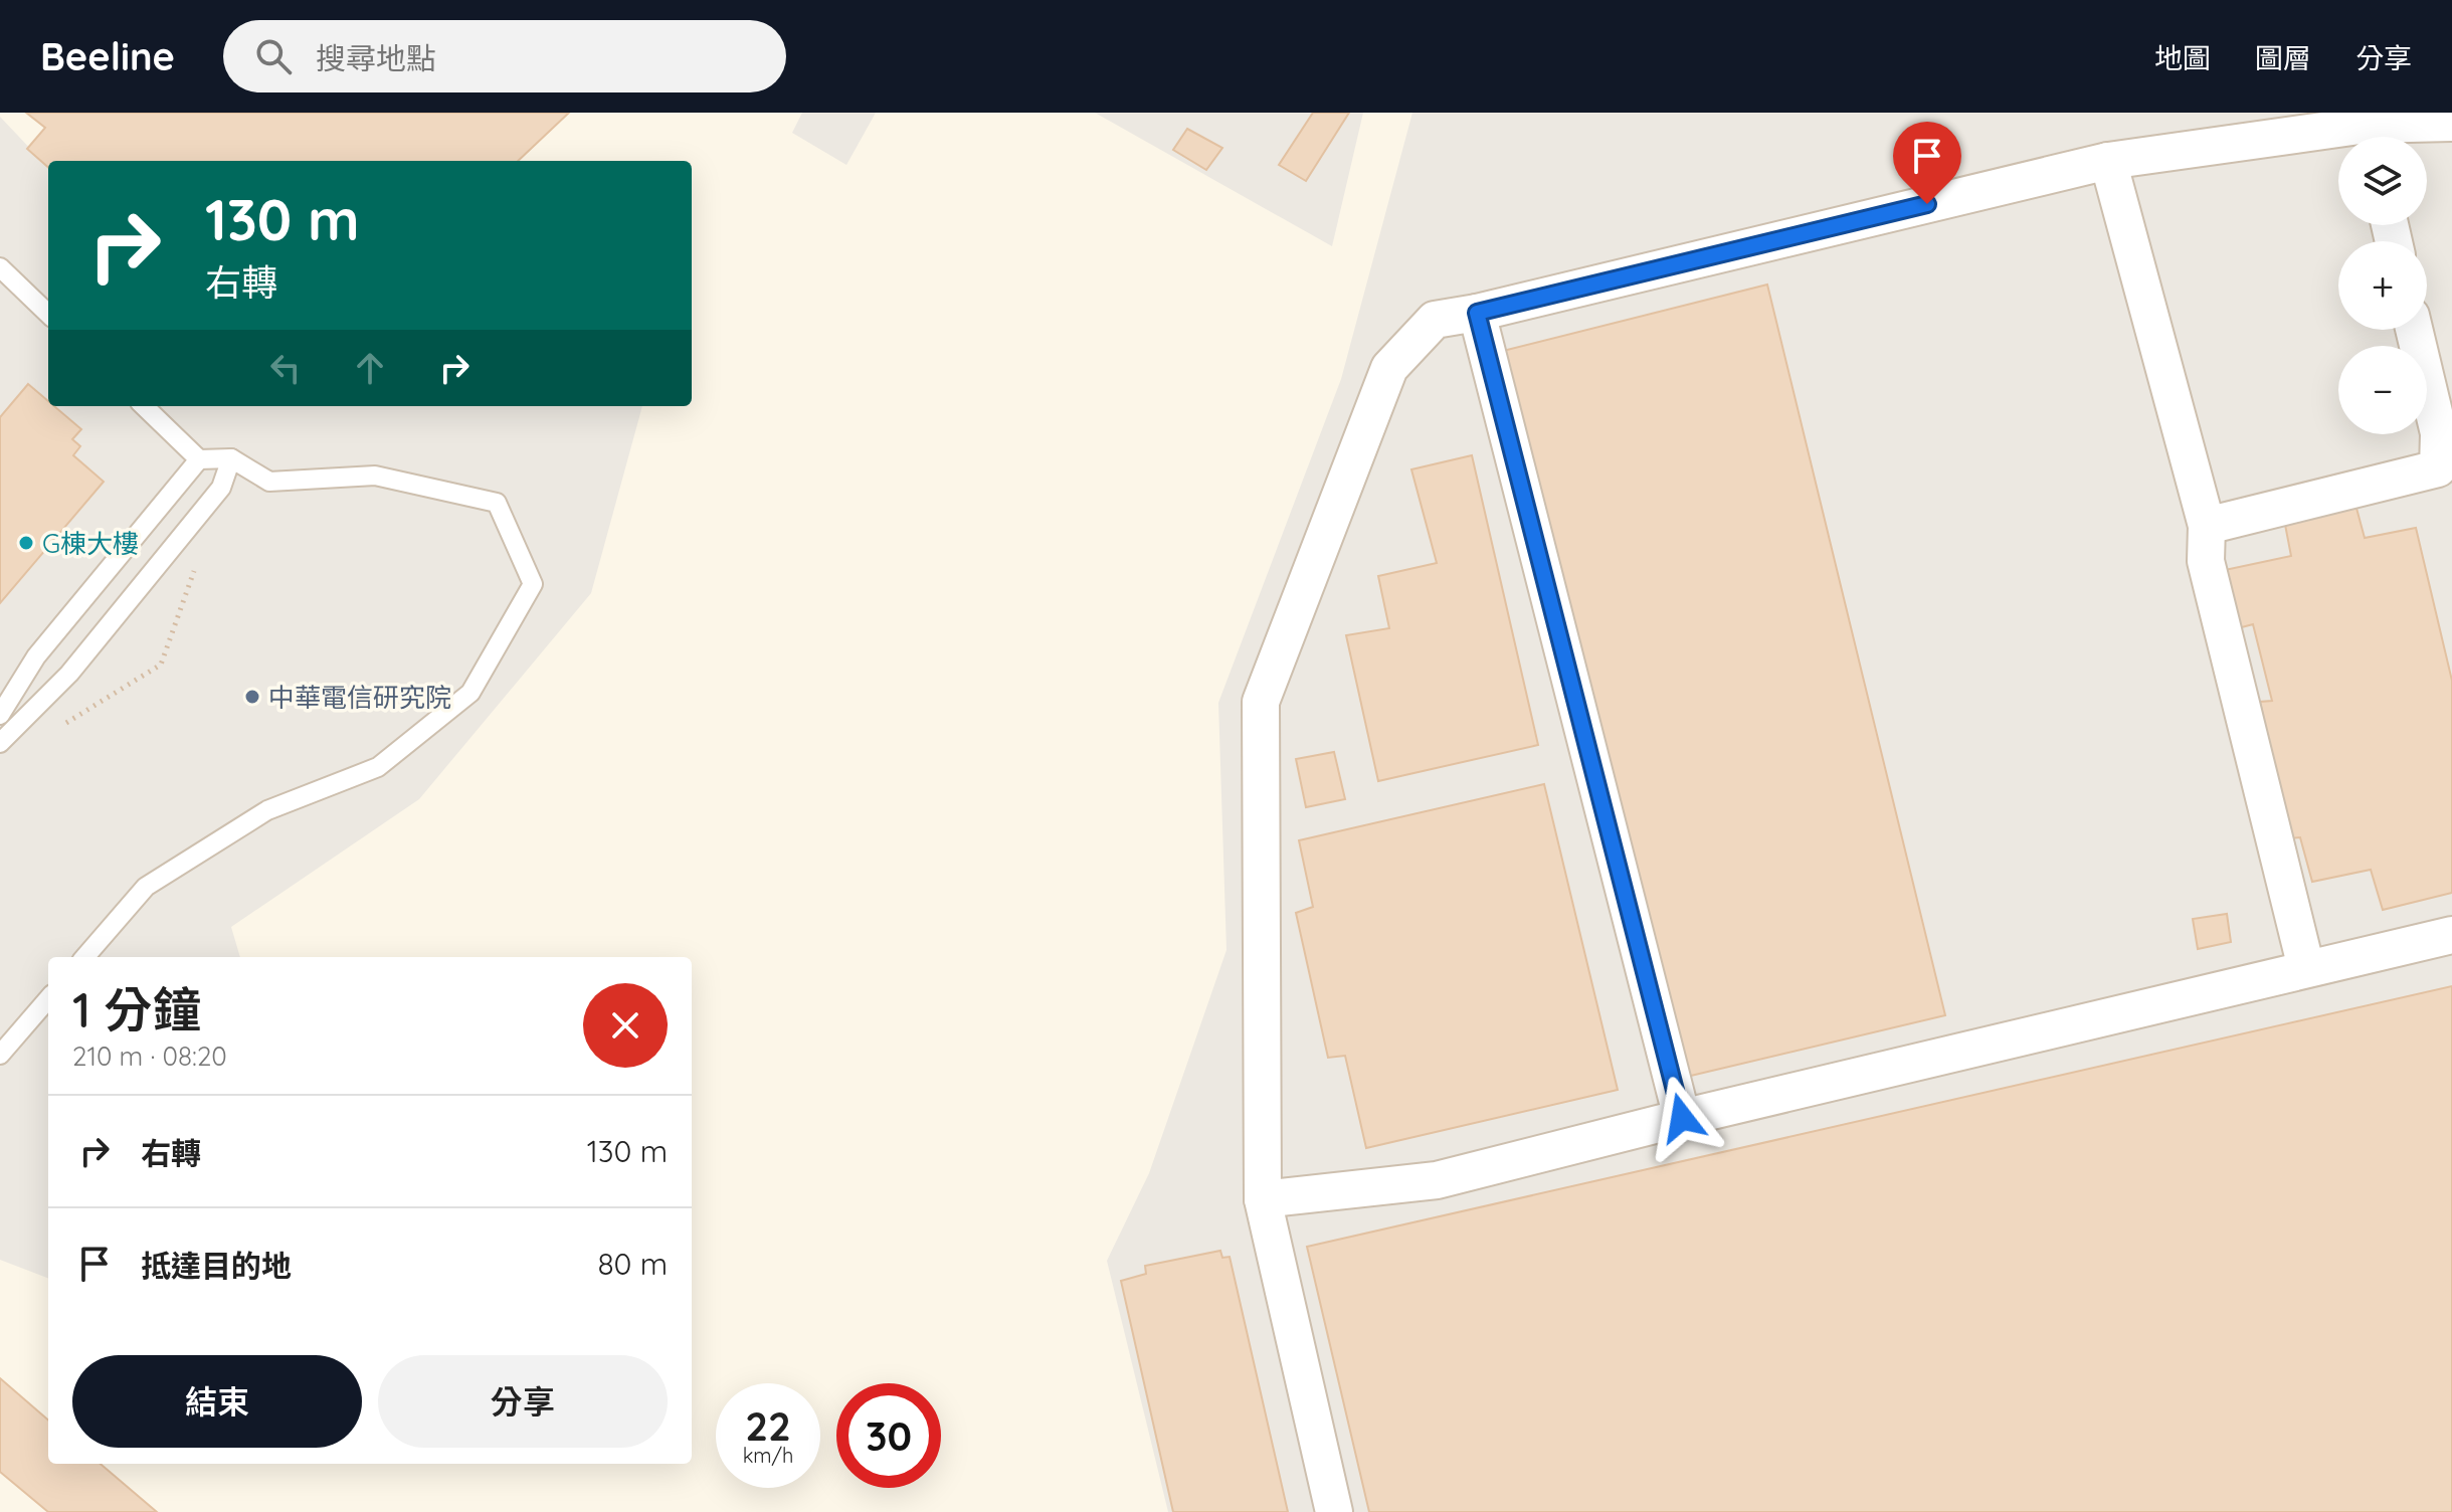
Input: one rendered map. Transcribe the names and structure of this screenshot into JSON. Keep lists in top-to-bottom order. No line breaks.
{"places":["G棟大樓","中華電信研究院"],"page":{"header":"Beeline","search":"搜尋地點","nav":["地圖","圖層","分享"],"map_buttons":["+","−"],"turn":["130 m","右轉"],"heading":["1 分鐘","210 m · 08:20"],"list":[{"name":"右轉","value":"130 m"},{"name":"抵達目的地","value":"80 m"}],"buttons":["結束","分享"],"speed":"22 km/h","limit":"30"}}
